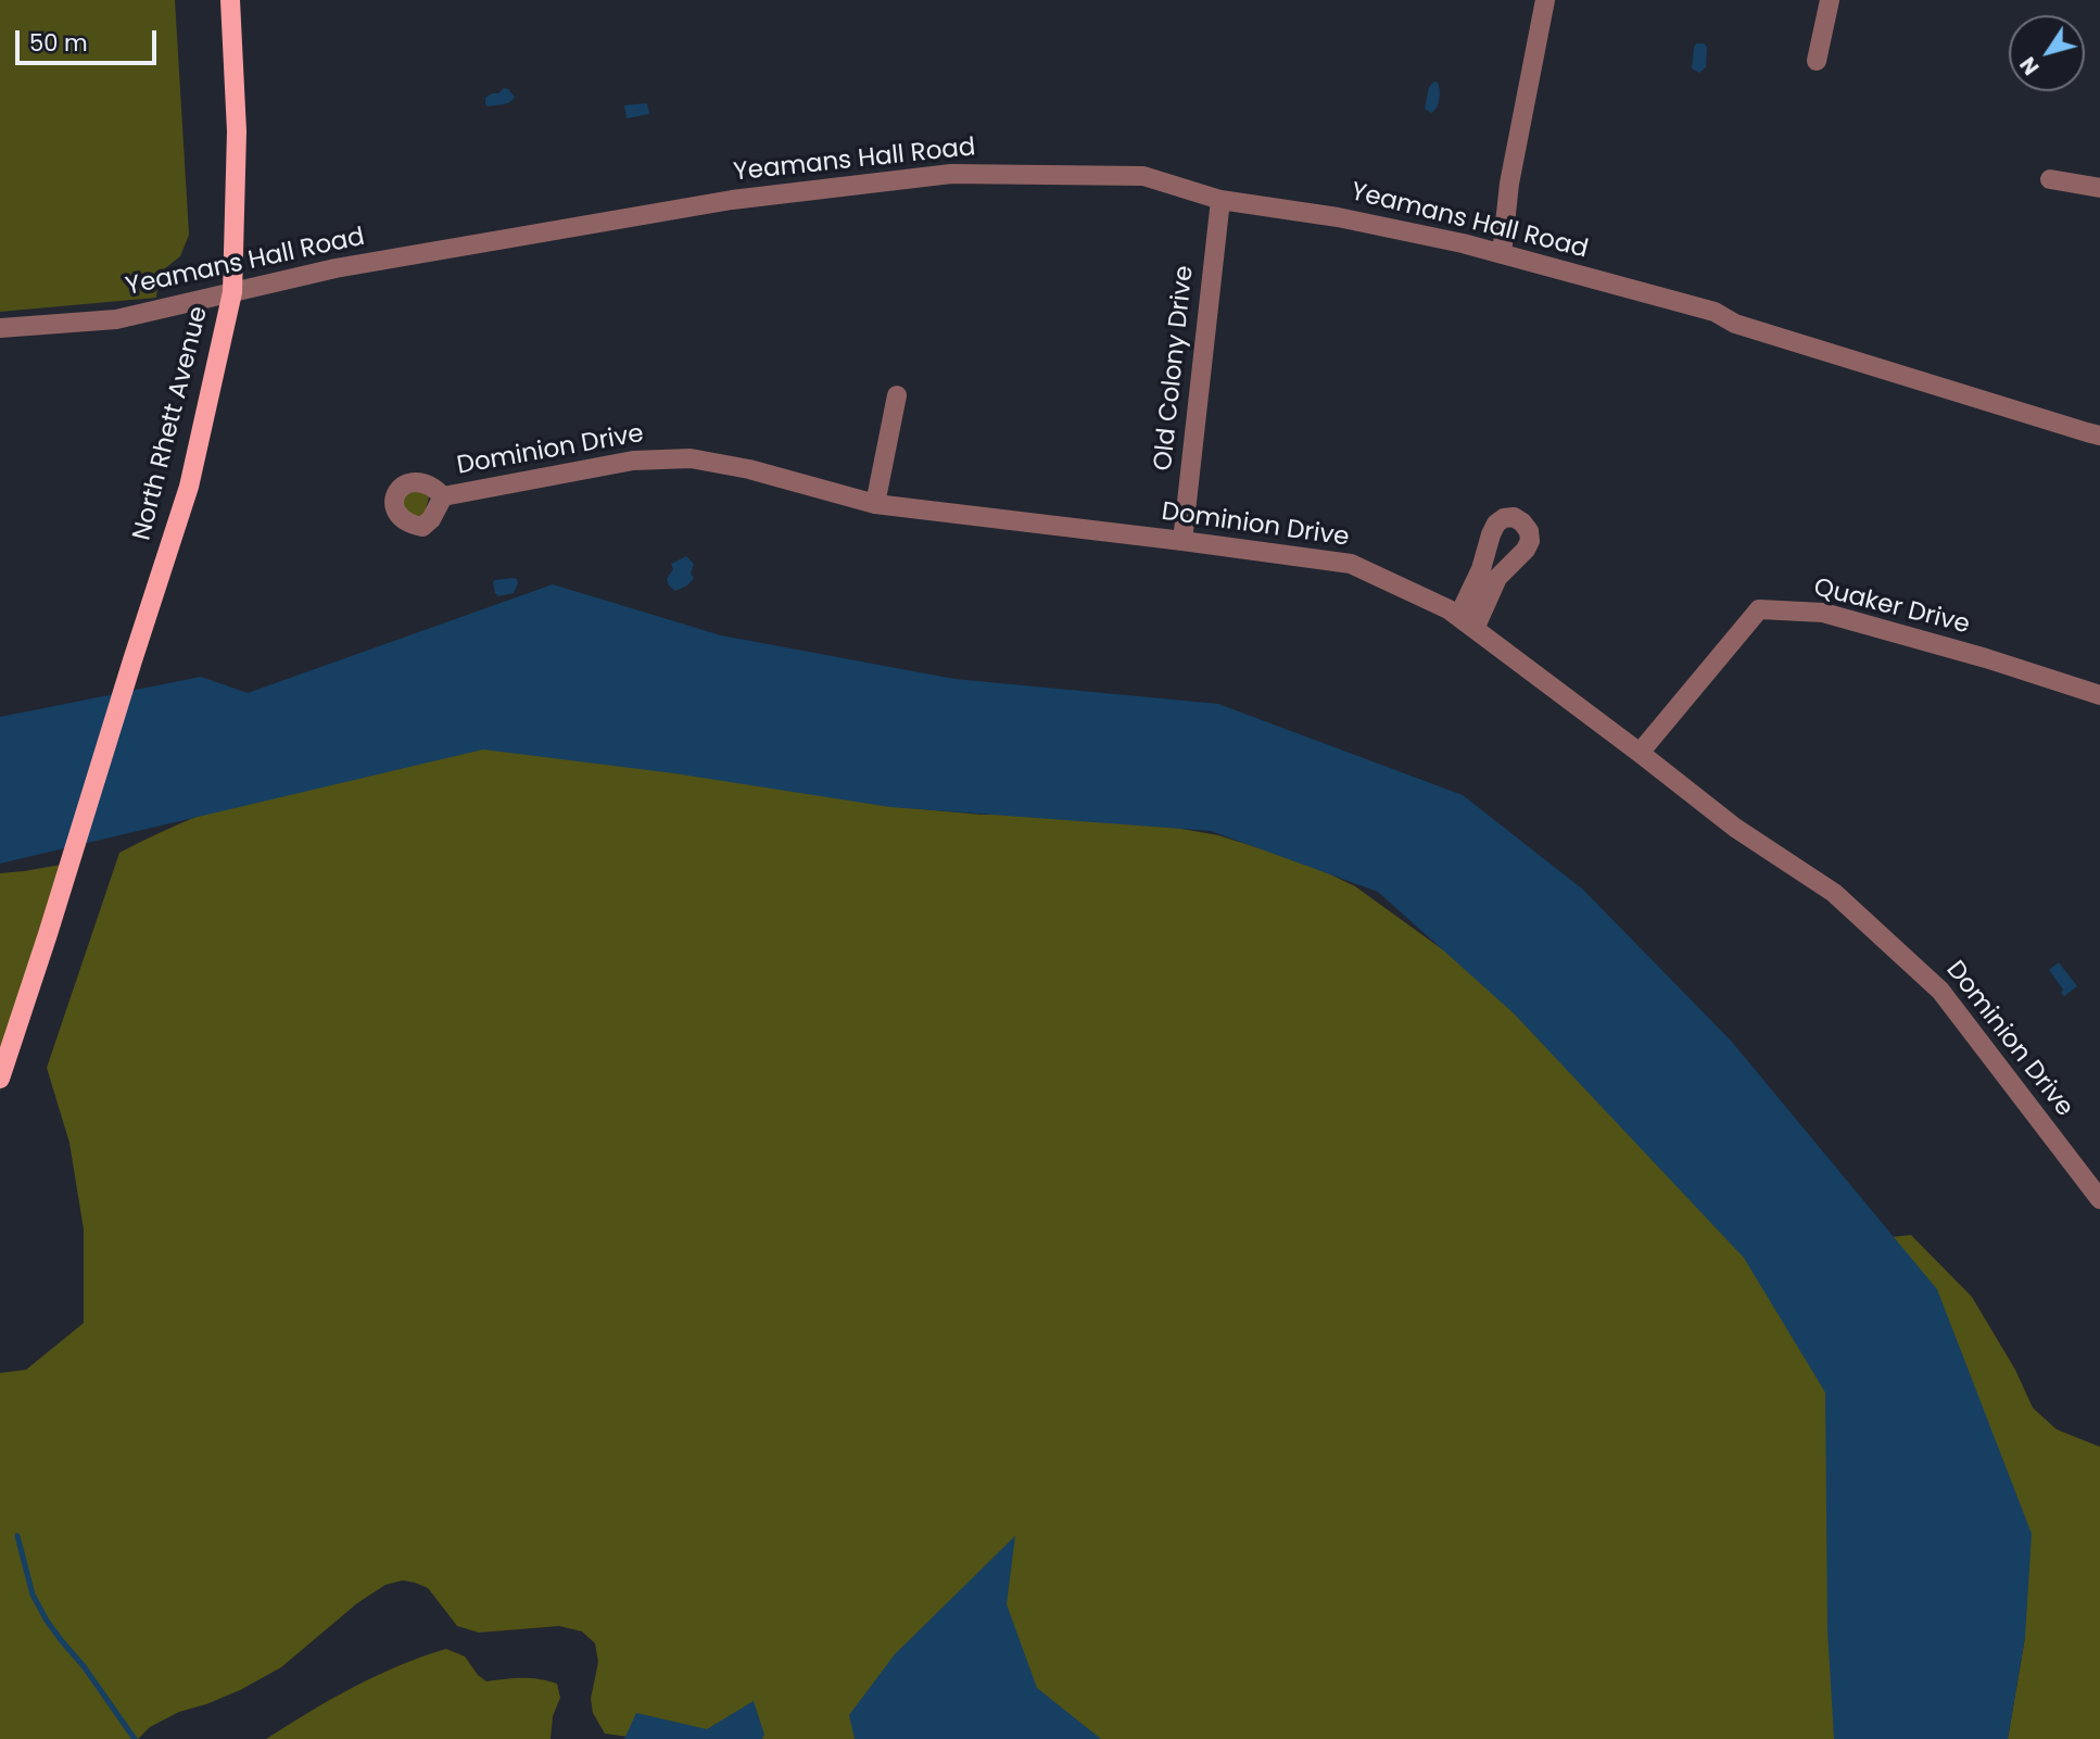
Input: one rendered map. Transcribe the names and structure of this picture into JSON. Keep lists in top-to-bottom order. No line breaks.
{"streets":{"main road":["North Rhett Avenue"],"street":["Yeamans Hall Road","Old Colony Drive","Dominion Drive","Quaker Drive"]},"crossings":[["Yeamans Hall Road","Old Colony Drive"],["Yeamans Hall Road","North Rhett Avenue"],["Old Colony Drive","Dominion Drive"],["Dominion Drive","Quaker Drive"]],"scale_bar":"50 m","north":"bottom left"}
